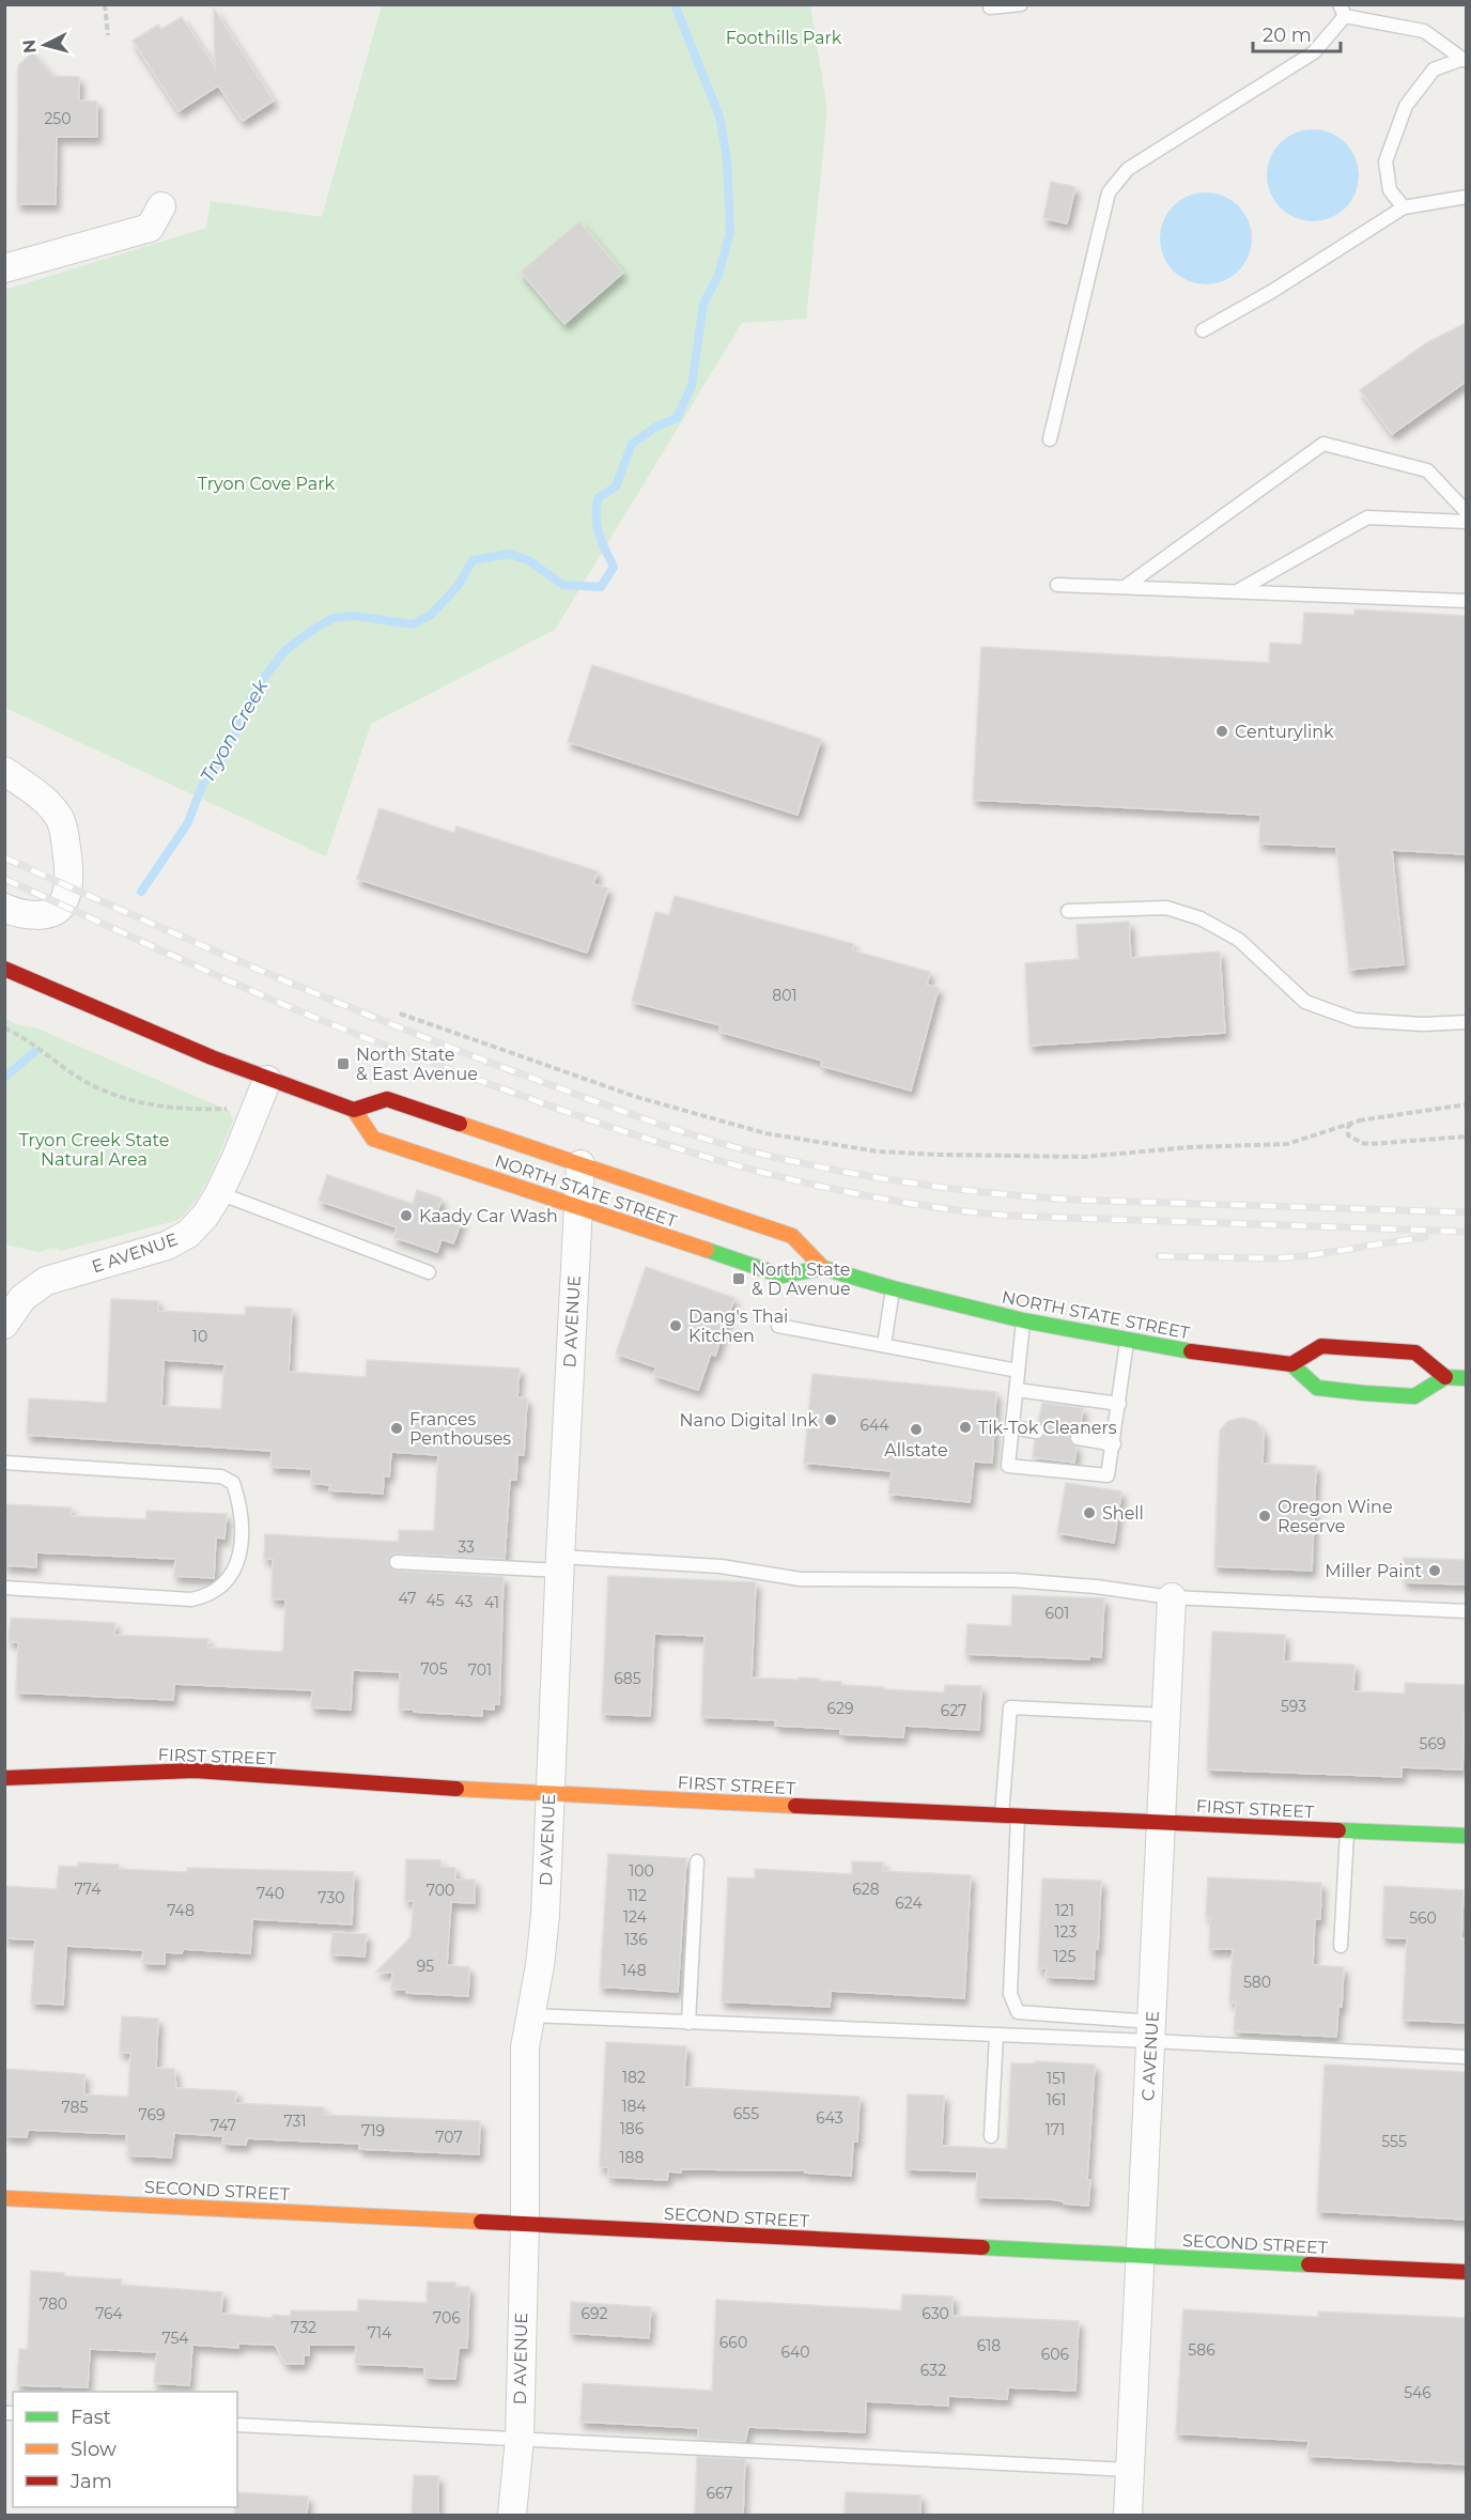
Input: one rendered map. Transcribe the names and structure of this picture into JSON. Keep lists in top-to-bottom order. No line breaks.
{"streets":{"street":["NORTH STATE STREET","E AVENUE","D AVENUE","FIRST STREET","C AVENUE","SECOND STREET"]},"crossings":[["NORTH STATE STREET","D AVENUE"],["D AVENUE","FIRST STREET"],["D AVENUE","SECOND STREET"],["FIRST STREET","C AVENUE"],["C AVENUE","SECOND STREET"]],"water":["Tryon Creek"],"parks":["Foothills Park","Tryon Cove Park","Tryon Creek State Natural Area"],"places":{"other":["Centurylink","Kaady Car Wash","Dang's Thai Kitchen","Nano Digital Ink","Tik-Tok Cleaners","Frances Penthouses","Allstate","Shell","Oregon Wine Reserve","Miller Paint"],"transit":["North State & East Avenue","North State & D Avenue"]},"house_numbers":["250","801","10","644","33","47","45","43","41","601","705","701","685","593","629","627","569","100","774","628","700","740","112","730","624","748","121","124","560","123","136","125","95","148","580","182","151","161","184","785","655","769","643","731","747","186","171","719","707","555","188","780","764","692","630","706","732","714","754","660","618","586","640","606","632","546","667"],"legend":["Fast","Slow","Jam"],"scale_bar":"20 m","north":"left"}
